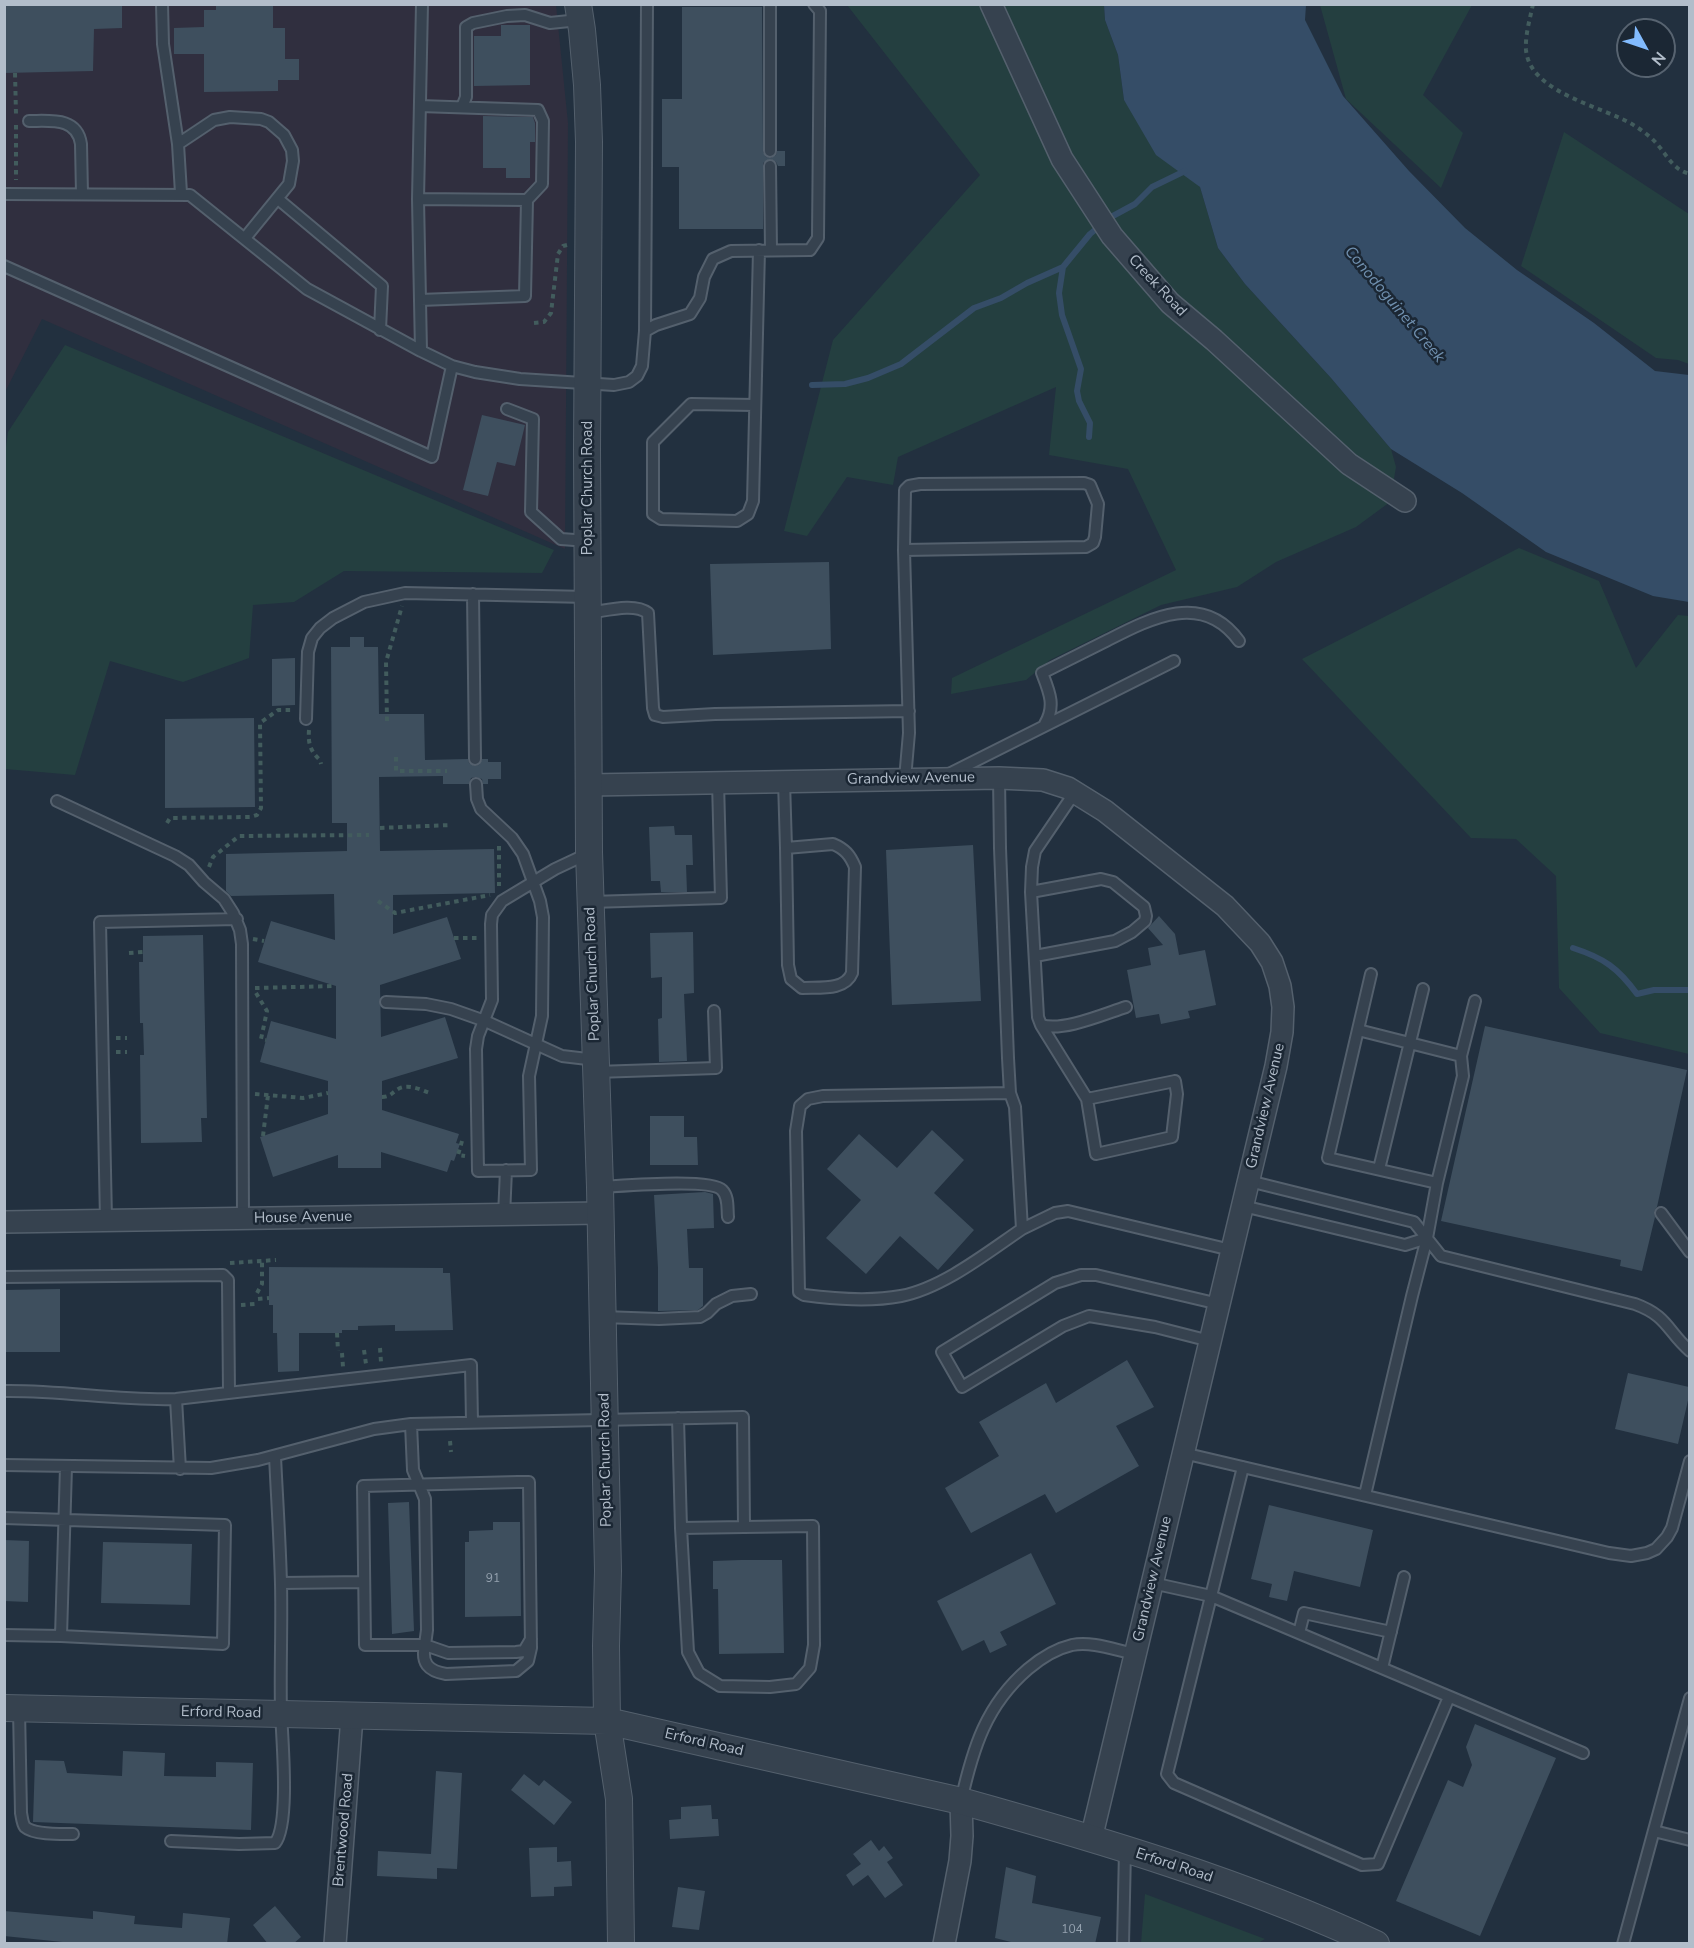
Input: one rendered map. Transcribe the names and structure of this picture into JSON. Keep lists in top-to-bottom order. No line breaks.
{"streets":{"street":["Creek Road","Poplar Church Road","Grandview Avenue","House Avenue","Erford Road","Brentwood Road"]},"crossings":[["Poplar Church Road","Grandview Avenue"],["Poplar Church Road","House Avenue"],["Poplar Church Road","Erford Road"],["Grandview Avenue","Erford Road"],["Erford Road","Brentwood Road"]],"water":["Conodoguinet Creek"],"house_numbers":["91","104"],"north":"bottom right"}
